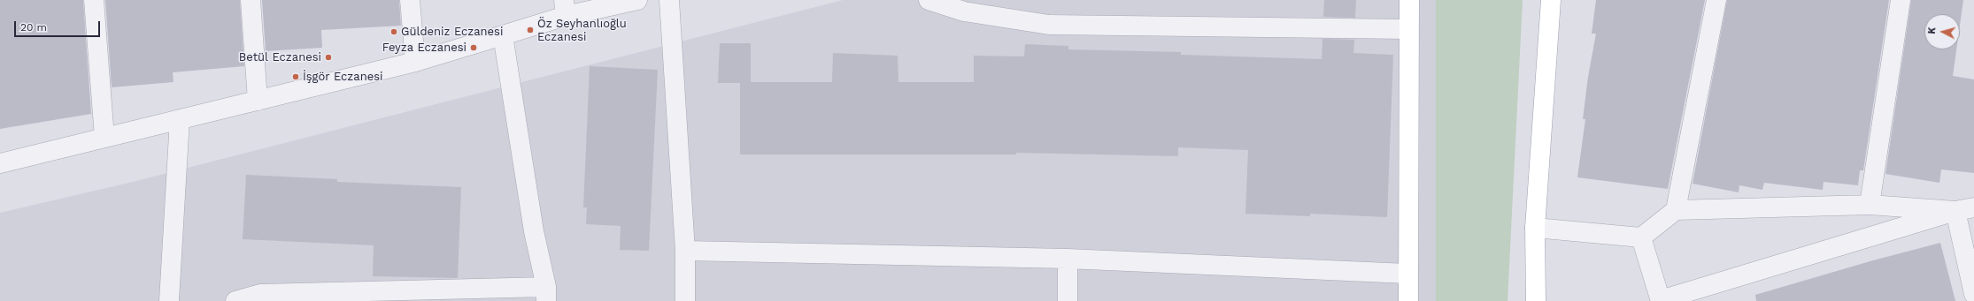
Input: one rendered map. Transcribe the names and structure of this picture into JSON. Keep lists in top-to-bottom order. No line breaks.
{"places":["Öz Seyhanlıoğlu Eczanesi","Güldeniz Eczanesi","Feyza Eczanesi","Betül Eczanesi","İşgör Eczanesi"],"scale_bar":"20 m","north":"left"}
